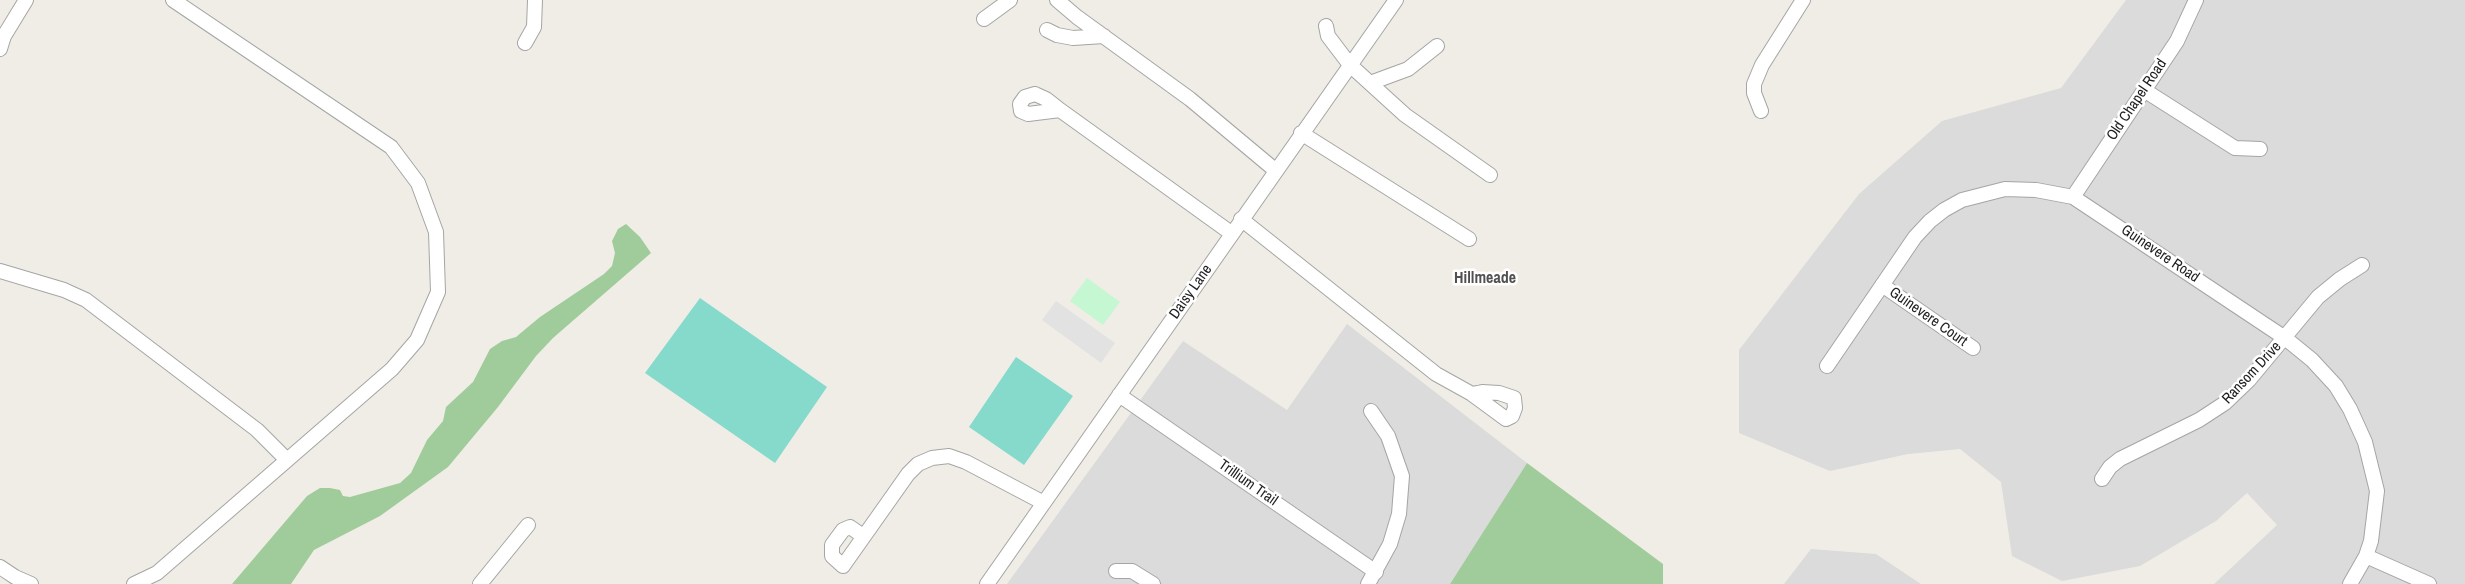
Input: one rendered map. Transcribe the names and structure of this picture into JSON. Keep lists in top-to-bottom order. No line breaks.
{"streets":{"street":["Old Chapel Road","Guinevere Road","Daisy Lane","Guinevere Court","Ransom Drive","Trillium Trail"]},"crossings":[["Old Chapel Road","Guinevere Road"],["Guinevere Road","Guinevere Court"],["Guinevere Road","Ransom Drive"],["Daisy Lane","Trillium Trail"]],"districts":["Hillmeade"]}
